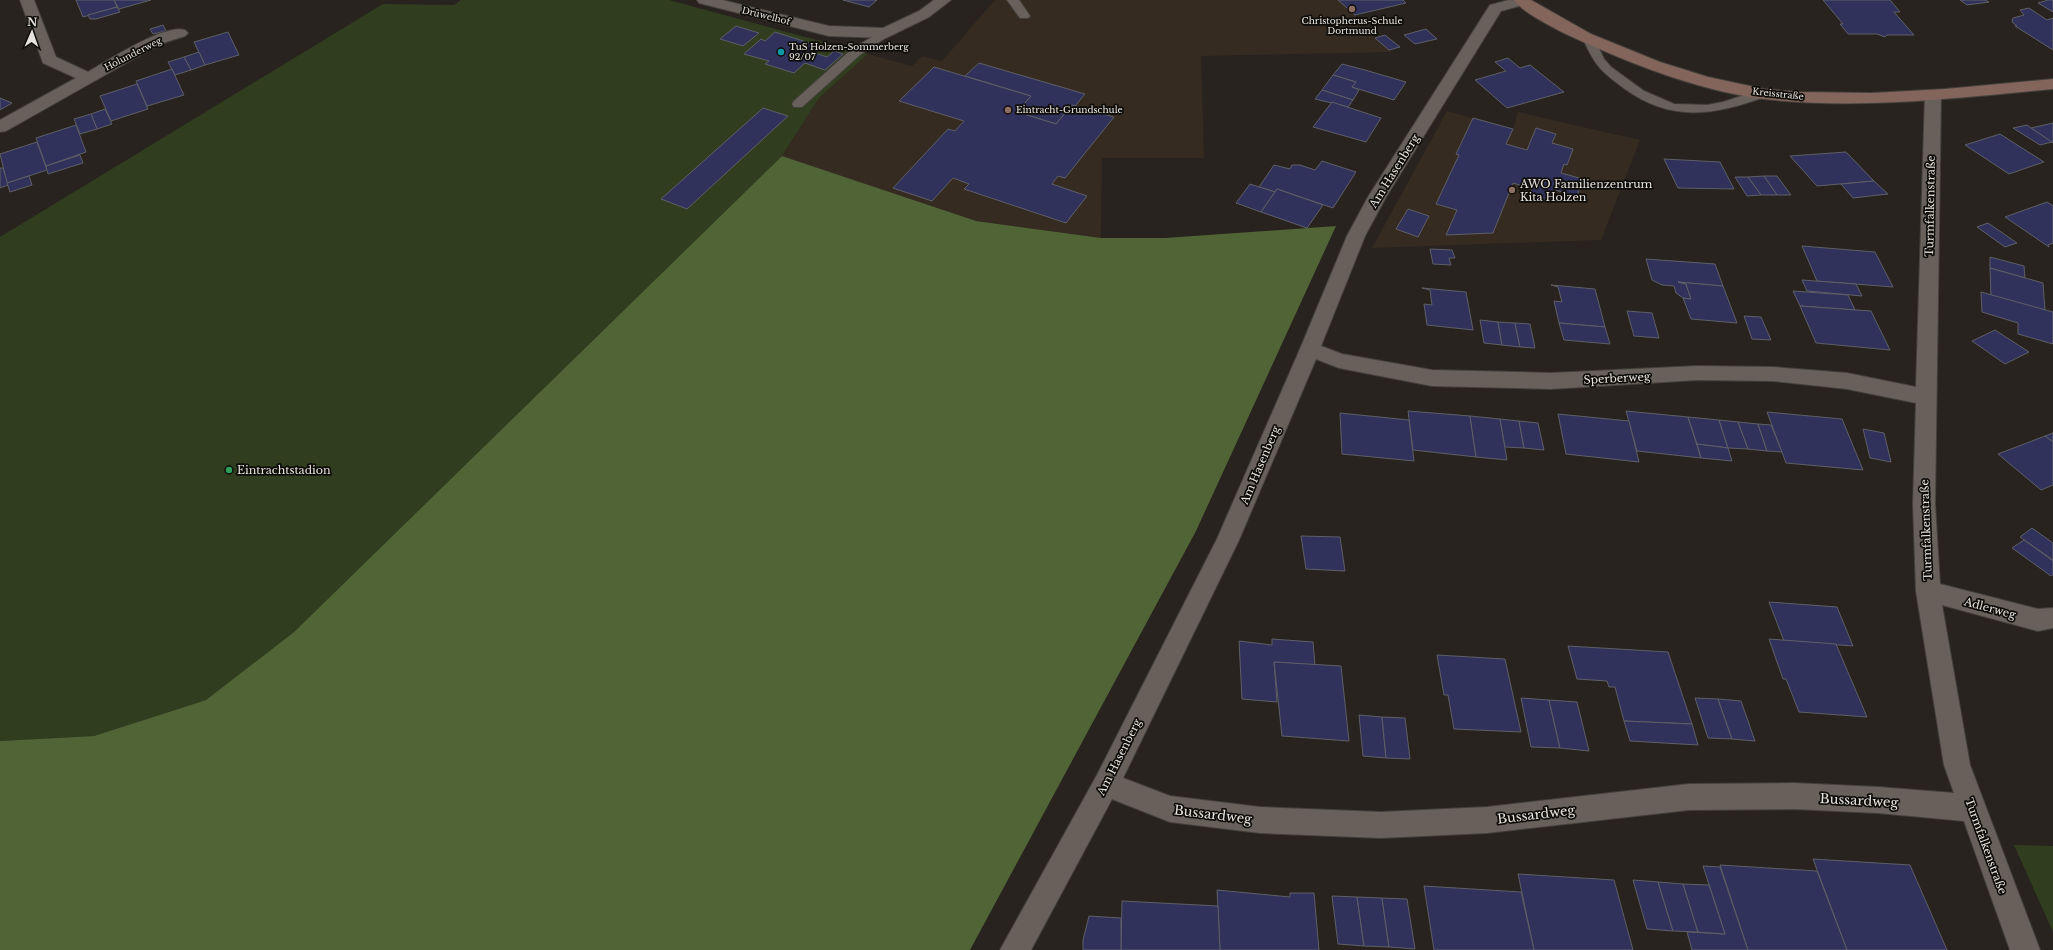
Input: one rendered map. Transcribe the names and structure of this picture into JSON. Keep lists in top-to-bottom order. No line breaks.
{"streets":{"main road":["Kreisstraße"],"street":["Drüwelhof","Holunderweg","Am Hasenberg","Turmfalkenstraße","Sperberweg","Adlerweg","Bussardweg"]},"crossings":[["Kreisstraße","Am Hasenberg"],["Kreisstraße","Turmfalkenstraße"],["Am Hasenberg","Sperberweg"],["Am Hasenberg","Bussardweg"],["Turmfalkenstraße","Sperberweg"],["Turmfalkenstraße","Adlerweg"],["Turmfalkenstraße","Bussardweg"]],"places":["Christopherus-Schule Dortmund","TuS Holzen-Sommerberg 92/07","Eintracht-Grundschule","AWO Familienzentrum Kita Holzen","Eintrachtstadion"],"north":"top"}
